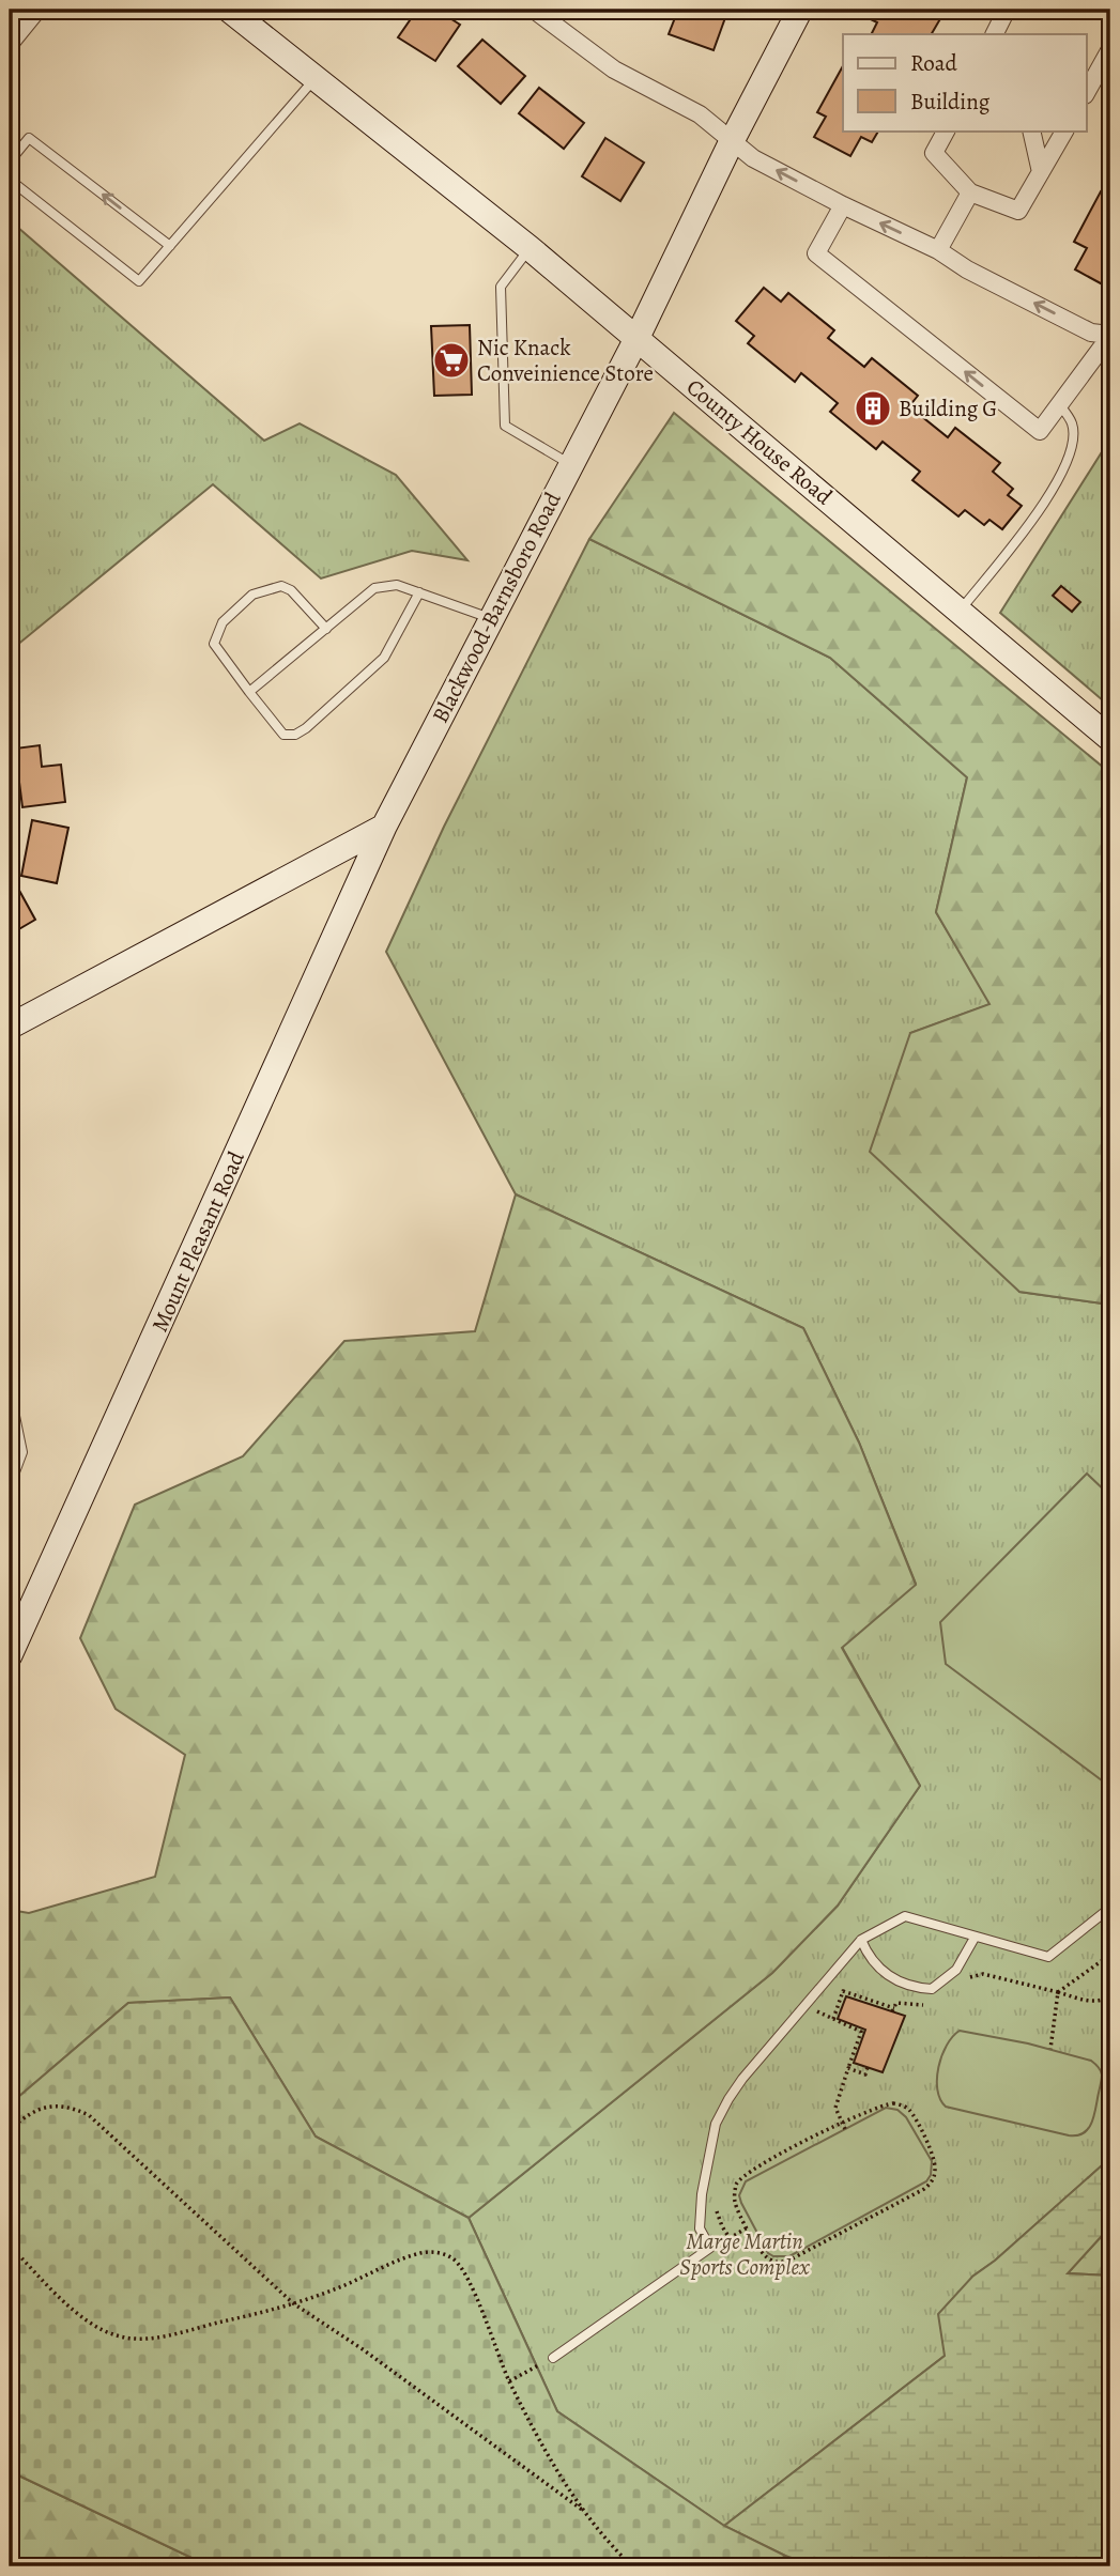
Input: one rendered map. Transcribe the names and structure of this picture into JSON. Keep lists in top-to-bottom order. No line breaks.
{"streets":{"main road":["County House Road","Blackwood-Barnsboro Road","Mount Pleasant Road"]},"crossings":[["County House Road","Blackwood-Barnsboro Road"],["Blackwood-Barnsboro Road","Mount Pleasant Road"]],"parks":["Marge Martin Sports Complex"],"places":{"supermarket":["Nic Knack Conveinience Store"],"building":["Building G"]},"legend":["Road","Building"]}
